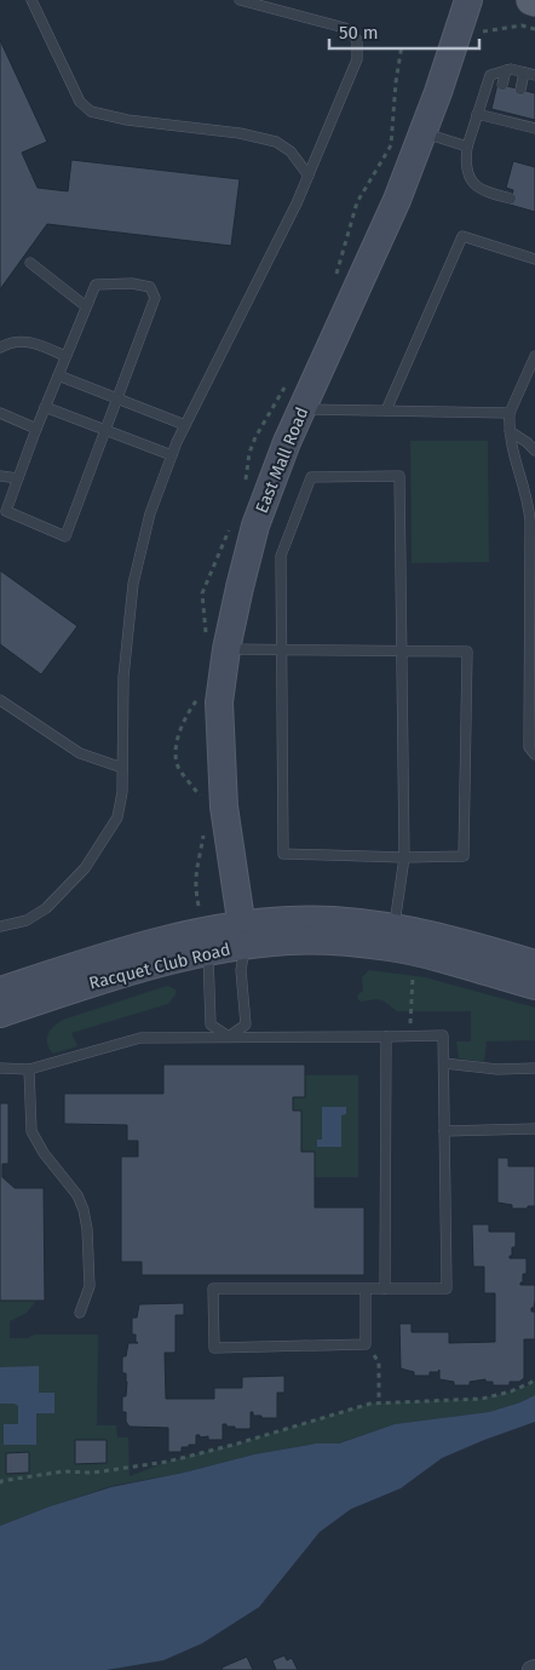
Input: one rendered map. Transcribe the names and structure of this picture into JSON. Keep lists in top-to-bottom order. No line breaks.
{"streets":{"street":["East Mall Road","Racquet Club Road"]},"crossings":[["East Mall Road","Racquet Club Road"]],"scale_bar":"50 m"}
